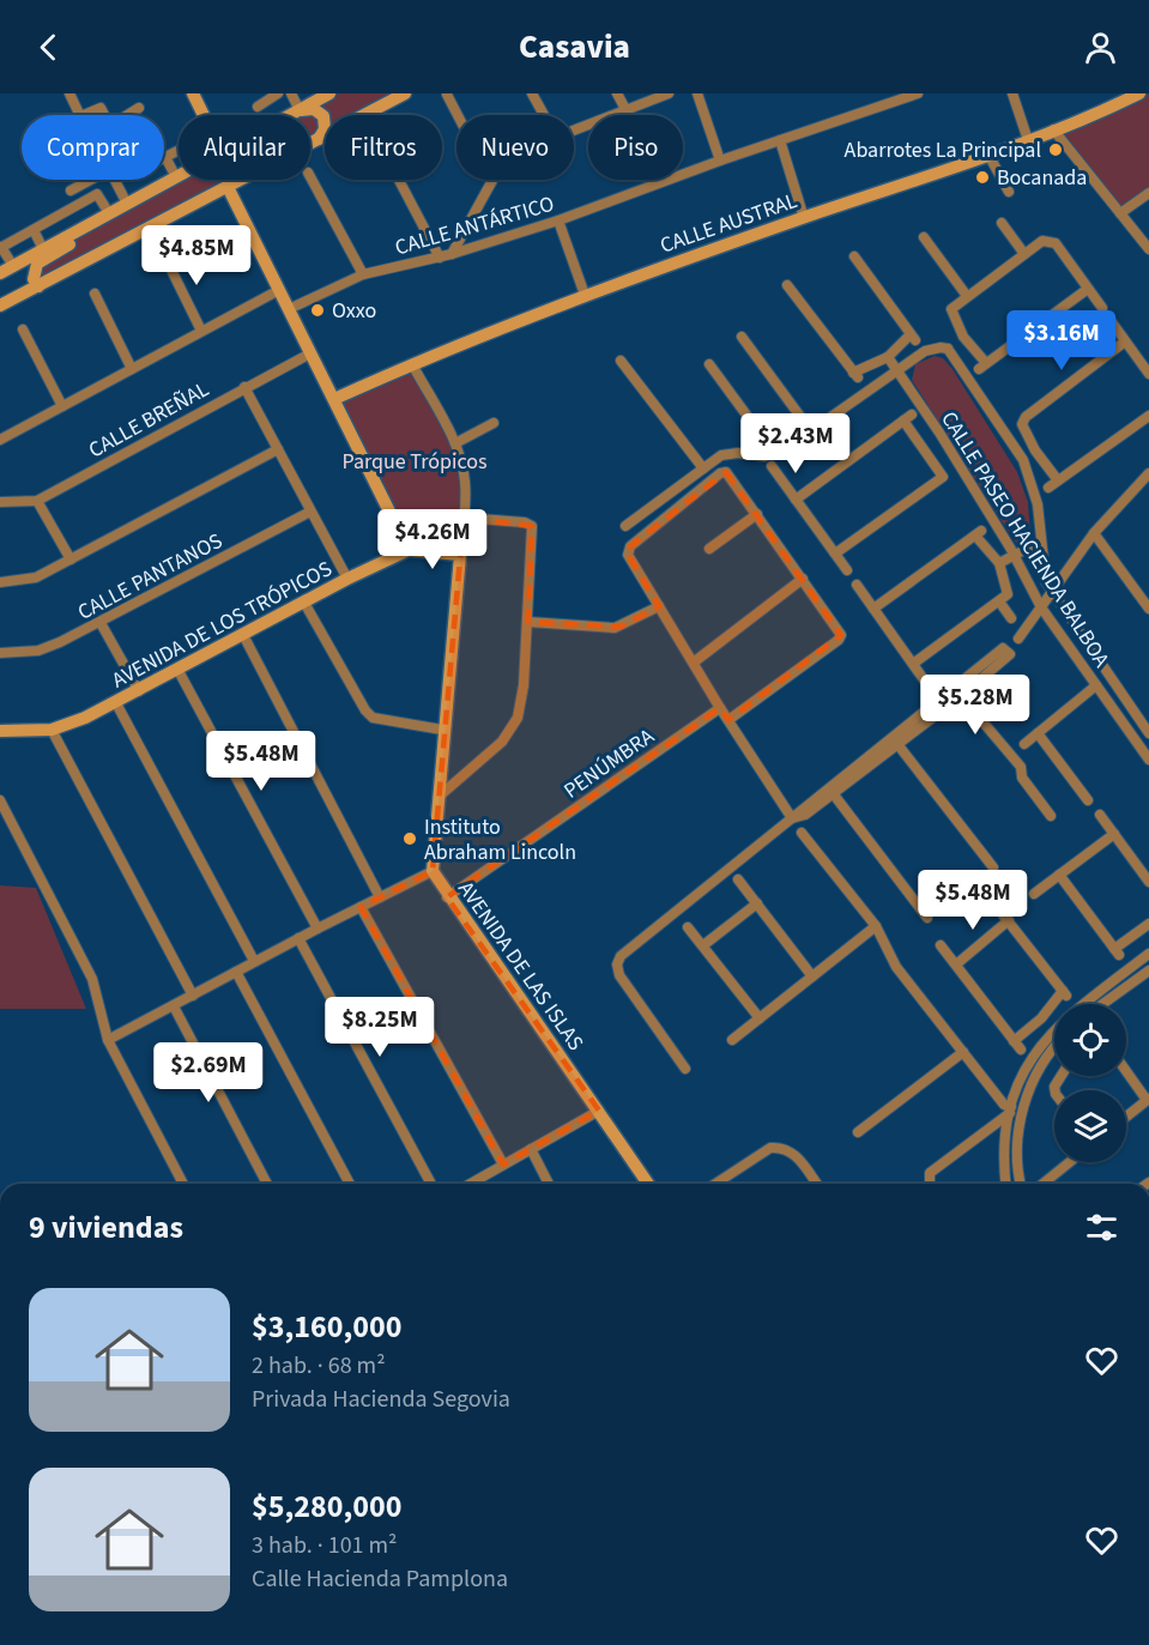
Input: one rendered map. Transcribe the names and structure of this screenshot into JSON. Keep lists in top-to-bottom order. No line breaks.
{"streets":{"street":["CALLE AUSTRAL","CALLE ANTÁRTICO","CALLE BREÑAL","CALLE PASEO HACIENDA BALBOA","CALLE PANTANOS","AVENIDA DE LOS TRÓPICOS","PENÚMBRA","AVENIDA DE LAS ISLAS"]},"crossings":[["CALLE AUSTRAL","AVENIDA DE LAS ISLAS"],["PENÚMBRA","AVENIDA DE LAS ISLAS"]],"parks":["Parque Trópicos"],"places":["Abarrotes La Principal","Bocanada","Oxxo","Instituto Abraham Lincoln"],"page":{"header":"Casavia","chip":["Comprar","Alquilar","Filtros","Nuevo","Piso"],"price":["$4.85M","$3.16M","$2.43M","$4.26M","$5.28M","$5.48M","$5.48M","$8.25M","$2.69M"],"heading":"9 viviendas","list":[{"name":"$3,160,000","note":"2 hab. · 68 m² · Privada Hacienda Segovia"},{"name":"$5,280,000","note":"3 hab. · 101 m² · Calle Hacienda Pamplona"}]}}
